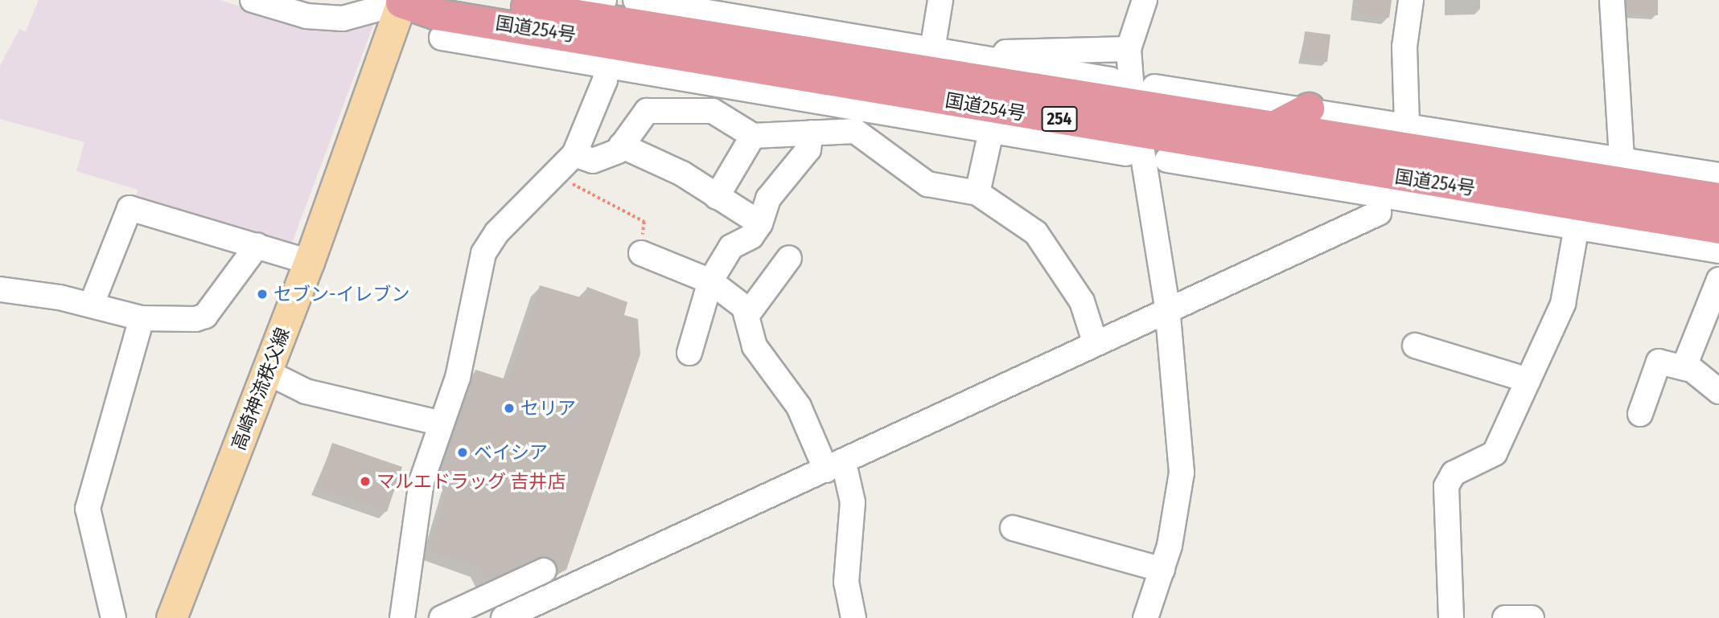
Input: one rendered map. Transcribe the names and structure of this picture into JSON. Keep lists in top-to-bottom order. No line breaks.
{"streets":{"highway":["国道254号","254"],"main road":["高崎神流秩父線"]},"crossings":[["国道254号","高崎神流秩父線"]],"places":["セブン-イレブン","セリア","ベイシア","マルエドラッグ 吉井店"]}
